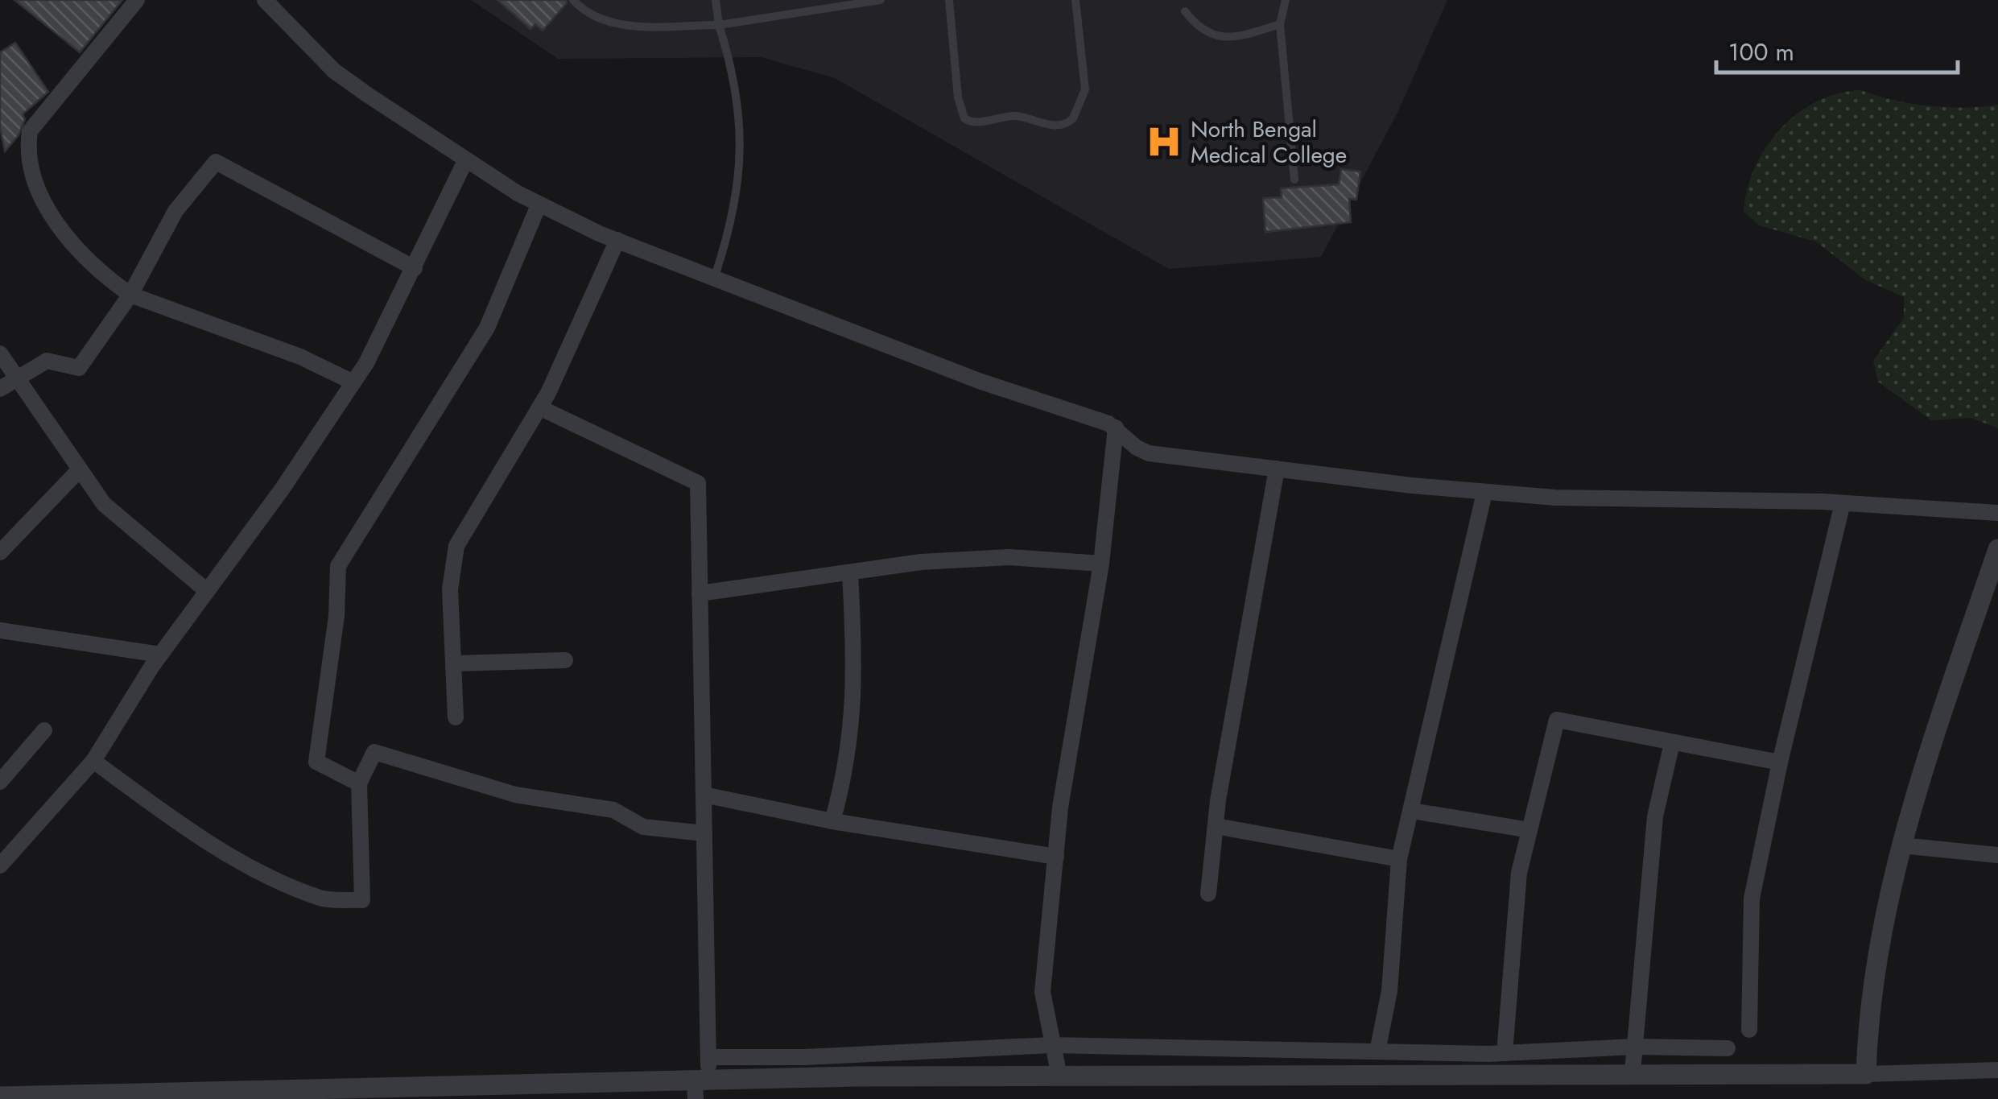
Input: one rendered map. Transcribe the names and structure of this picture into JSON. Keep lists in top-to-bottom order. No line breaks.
{"places":{"hospital":["North Bengal Medical College"]},"scale_bar":"100 m"}
